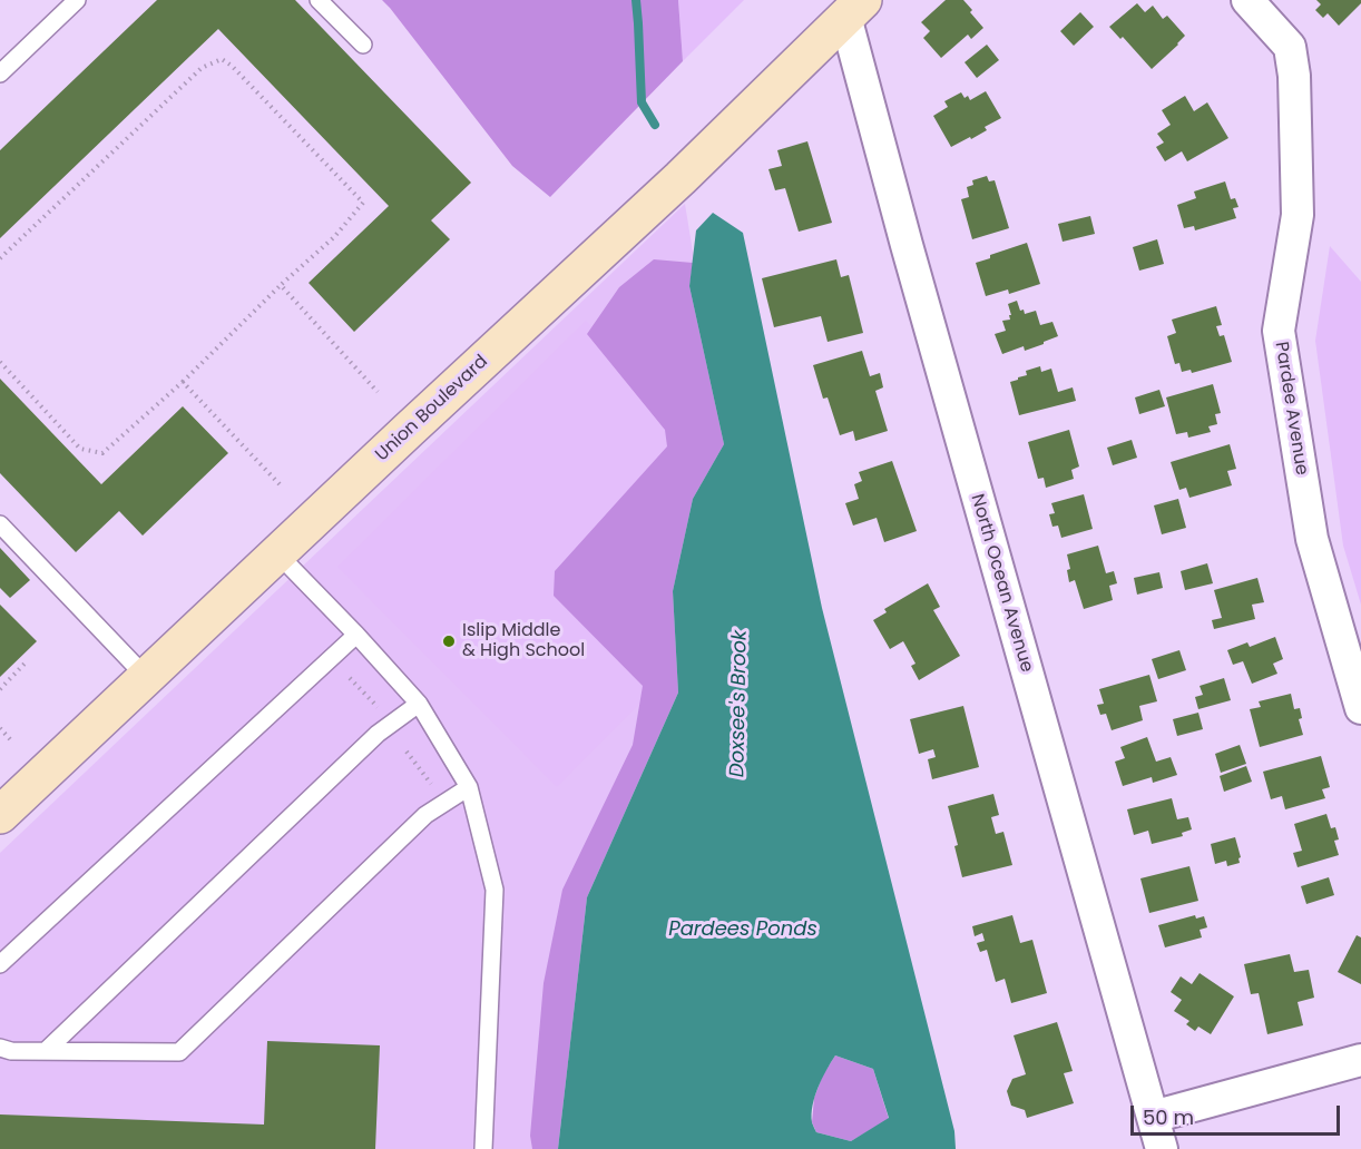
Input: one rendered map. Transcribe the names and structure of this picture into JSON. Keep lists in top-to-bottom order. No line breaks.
{"streets":{"main road":["Union Boulevard"],"street":["Pardee Avenue","North Ocean Avenue"]},"crossings":[["Union Boulevard","North Ocean Avenue"]],"water":["Doxsee's Brook","Pardees Ponds"],"places":["Islip Middle & High School"],"scale_bar":"50 m"}
